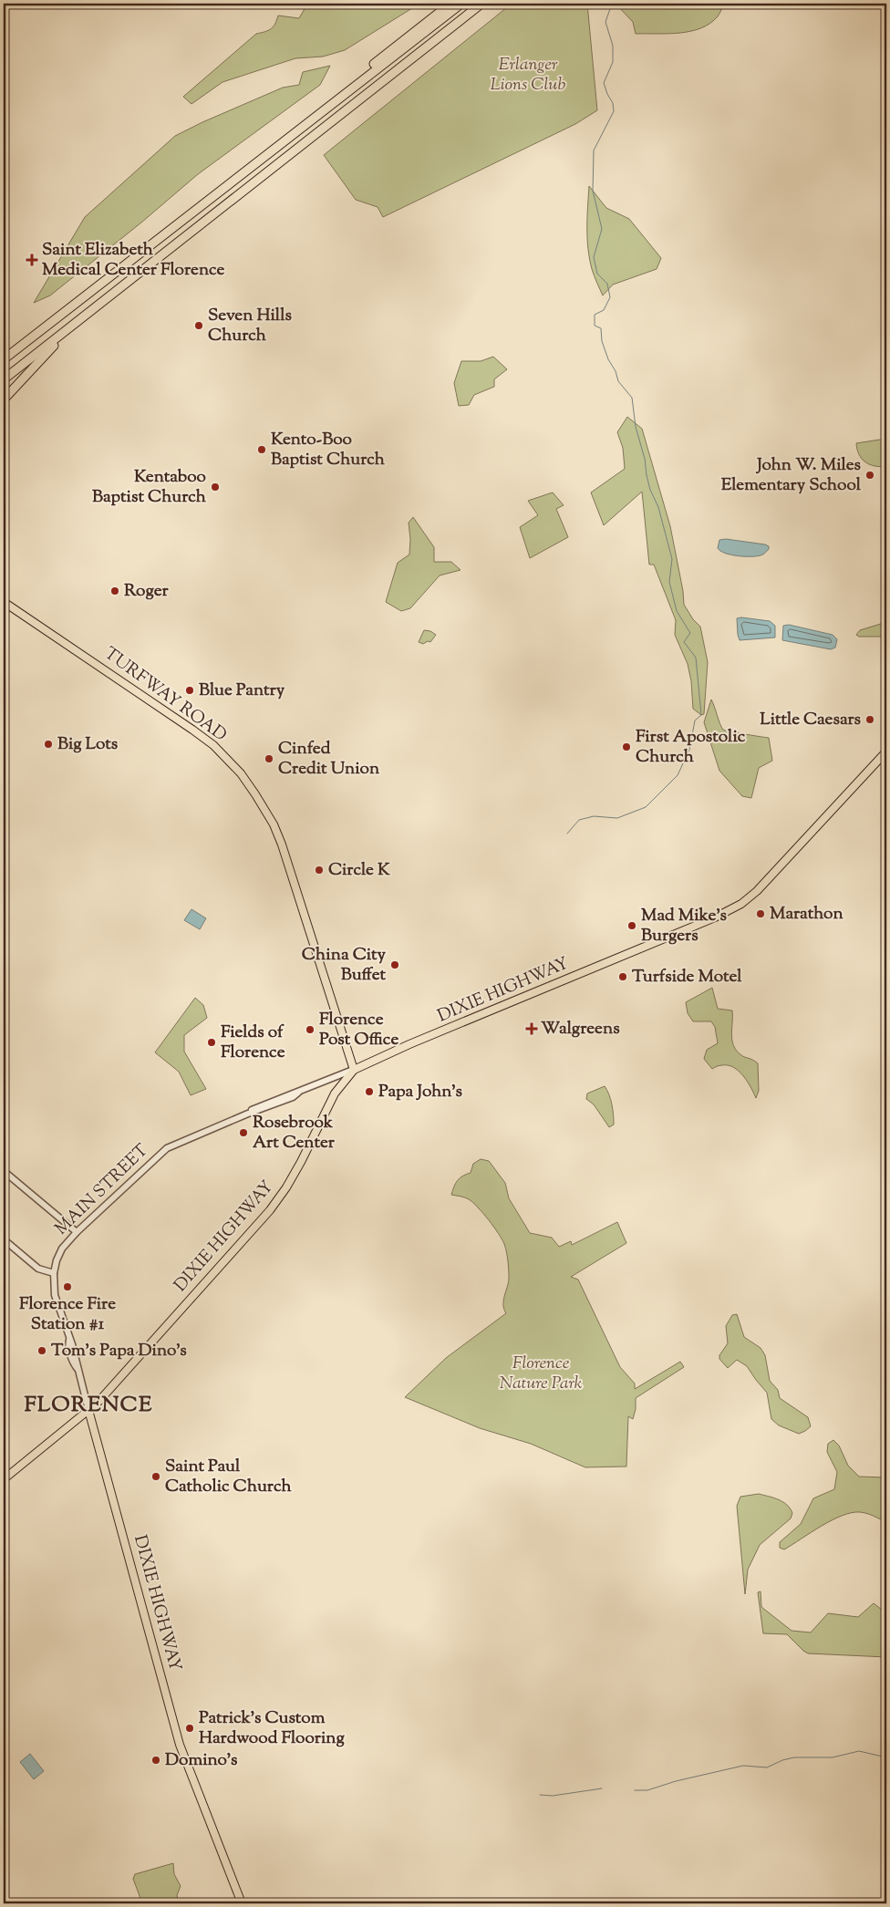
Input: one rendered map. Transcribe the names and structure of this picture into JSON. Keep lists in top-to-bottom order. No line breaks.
{"streets":{"main road":["TURFWAY ROAD","DIXIE HIGHWAY"],"street":["MAIN STREET"]},"crossings":[["TURFWAY ROAD","DIXIE HIGHWAY"],["TURFWAY ROAD","MAIN STREET"],["DIXIE HIGHWAY","MAIN STREET"]],"districts":["FLORENCE"],"parks":["Erlanger Lions Club","Florence Nature Park"],"places":{"health":["Saint Elizabeth Medical Center Florence","Walgreens"],"other":["Seven Hills Church","Kento-Boo Baptist Church","John W. Miles Elementary School","Kentaboo Baptist Church","Roger","Blue Pantry","Little Caesars","Big Lots","First Apostolic Church","Cinfed Credit Union","Circle K","Marathon","Mad Mike’s Burgers","China City Buffet","Turfside Motel","Florence Post Office","Fields of Florence","Papa John's","Rosebrook Art Center","Florence Fire Station #1","Tom's Papa Dino's","Saint Paul Catholic Church","Patrick’s Custom Hardwood Flooring","Domino's"]}}
